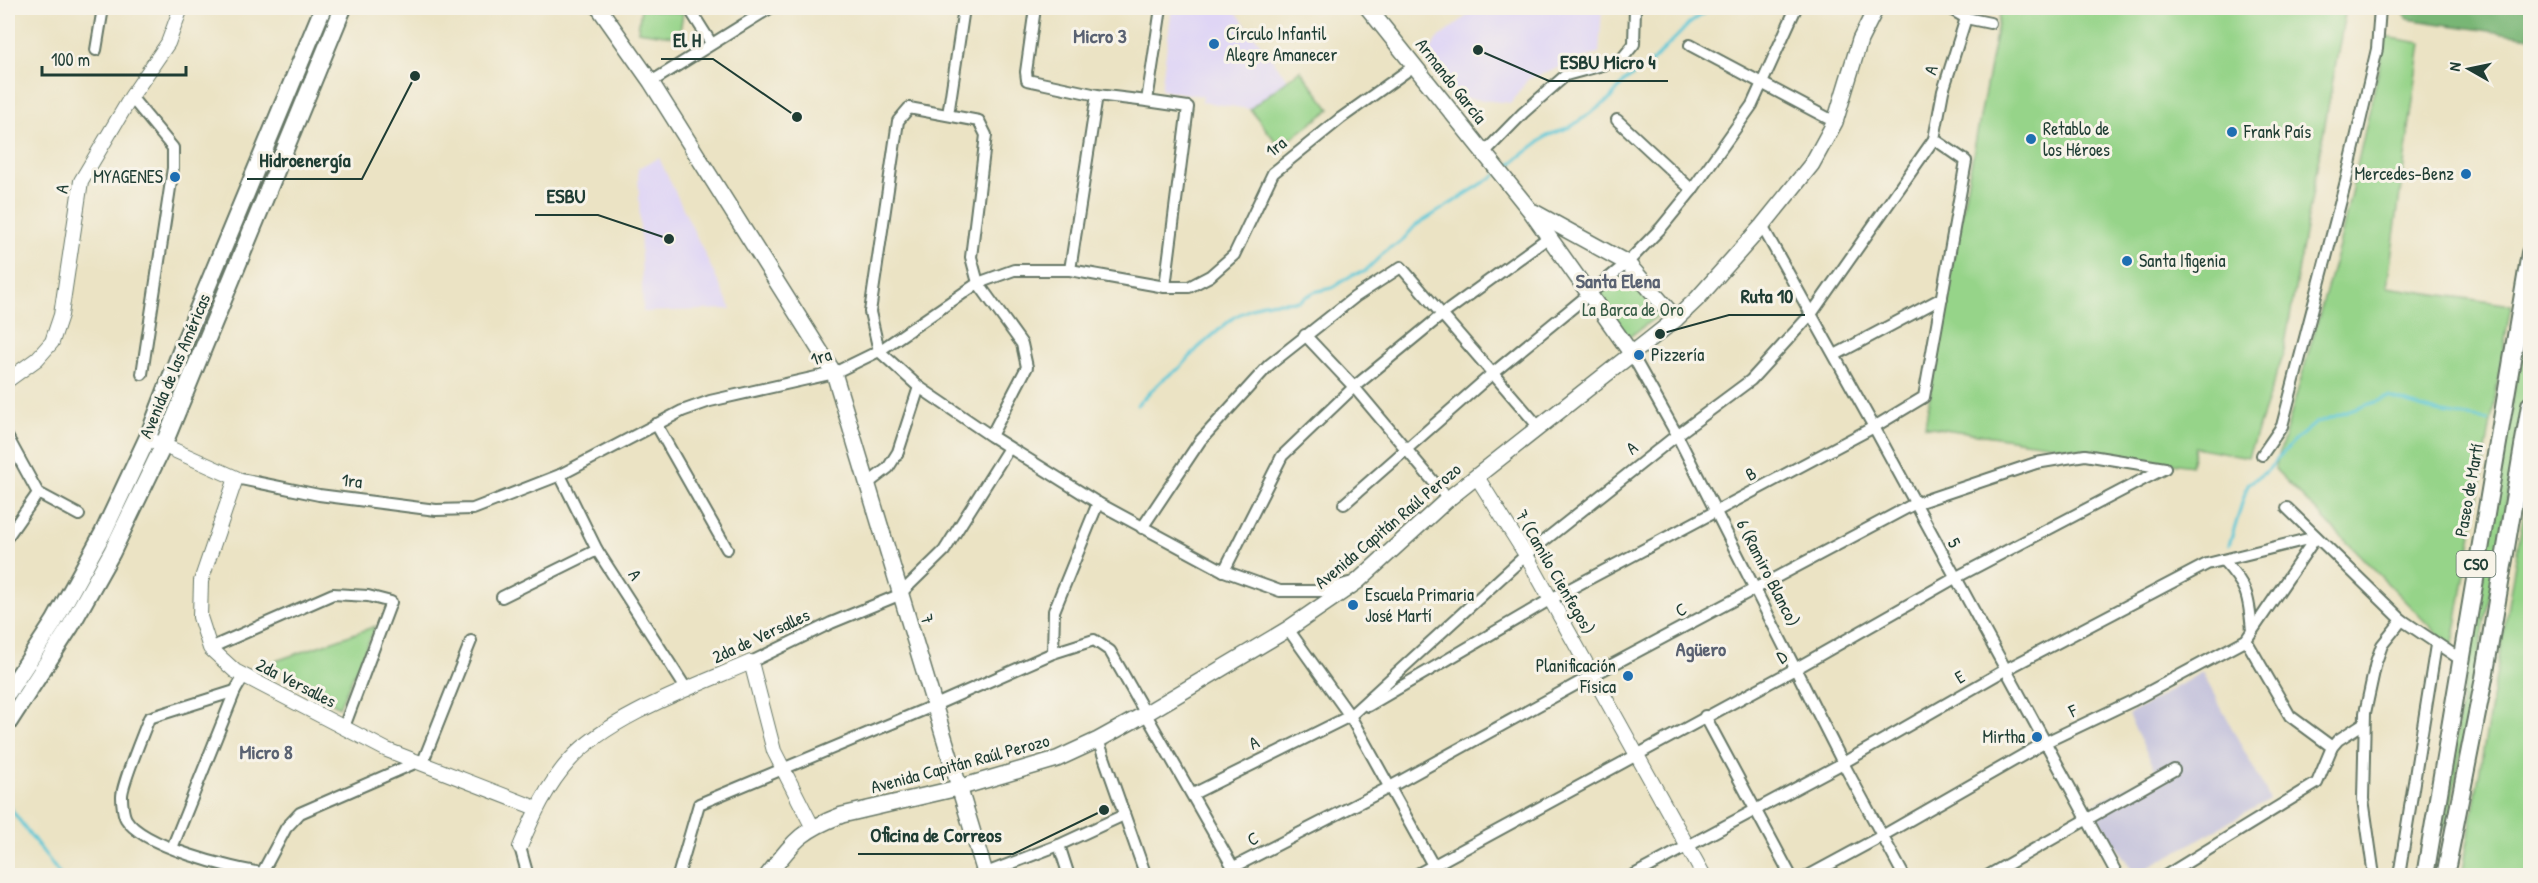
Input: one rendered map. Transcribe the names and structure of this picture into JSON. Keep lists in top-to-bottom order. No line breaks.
{"streets":{"main road":["Armando García","Avenida de las Américas","Paseo de Martí","Avenida Capitán Raúl Perozo","CSO","6 (Ramiro Blanco)","7"],"street":["A","1ra","B","5","7 (Camilo Cienfegos)","C","2da de Versalles","D","E","2da Versalles","F"]},"crossings":[["A","1ra"],["A","B"],["A","5"],["A","7 (Camilo Cienfegos)"],["A","6 (Ramiro Blanco)"],["A","2da de Versalles"],["Armando García","1ra"],["Armando García","6 (Ramiro Blanco)"],["1ra","Avenida de las Américas"],["1ra","7"],["1ra","2da Versalles"],["B","5"],["B","7 (Camilo Cienfegos)"],["B","6 (Ramiro Blanco)"],["Avenida Capitán Raúl Perozo","5"],["Avenida Capitán Raúl Perozo","7 (Camilo Cienfegos)"],["Avenida Capitán Raúl Perozo","6 (Ramiro Blanco)"],["Avenida Capitán Raúl Perozo","7"],["5","C"],["5","D"],["5","E"],["5","F"],["7 (Camilo Cienfegos)","C"],["7 (Camilo Cienfegos)","D"],["7 (Camilo Cienfegos)","E"],["6 (Ramiro Blanco)","C"],["6 (Ramiro Blanco)","D"],["6 (Ramiro Blanco)","E"],["6 (Ramiro Blanco)","F"],["C","D"],["7","2da de Versalles"],["2da de Versalles","2da Versalles"],["E","F"]],"districts":["Micro 3","Santa Elena","Agüero","Micro 8"],"parks":["La Barca de Oro"],"places":["Círculo Infantil Alegre Amanecer","ESBU Micro 4","Hidroenergía","El H","Frank País","Retablo de los Héroes","Mercedes-Benz","MYAGENES","ESBU","Santa Ifigenia","Ruta 10","Pizzería","Escuela Primaria José Martí","Planificación Física","Mirtha","Oficina de Correos"],"scale_bar":"100 m","north":"left"}
